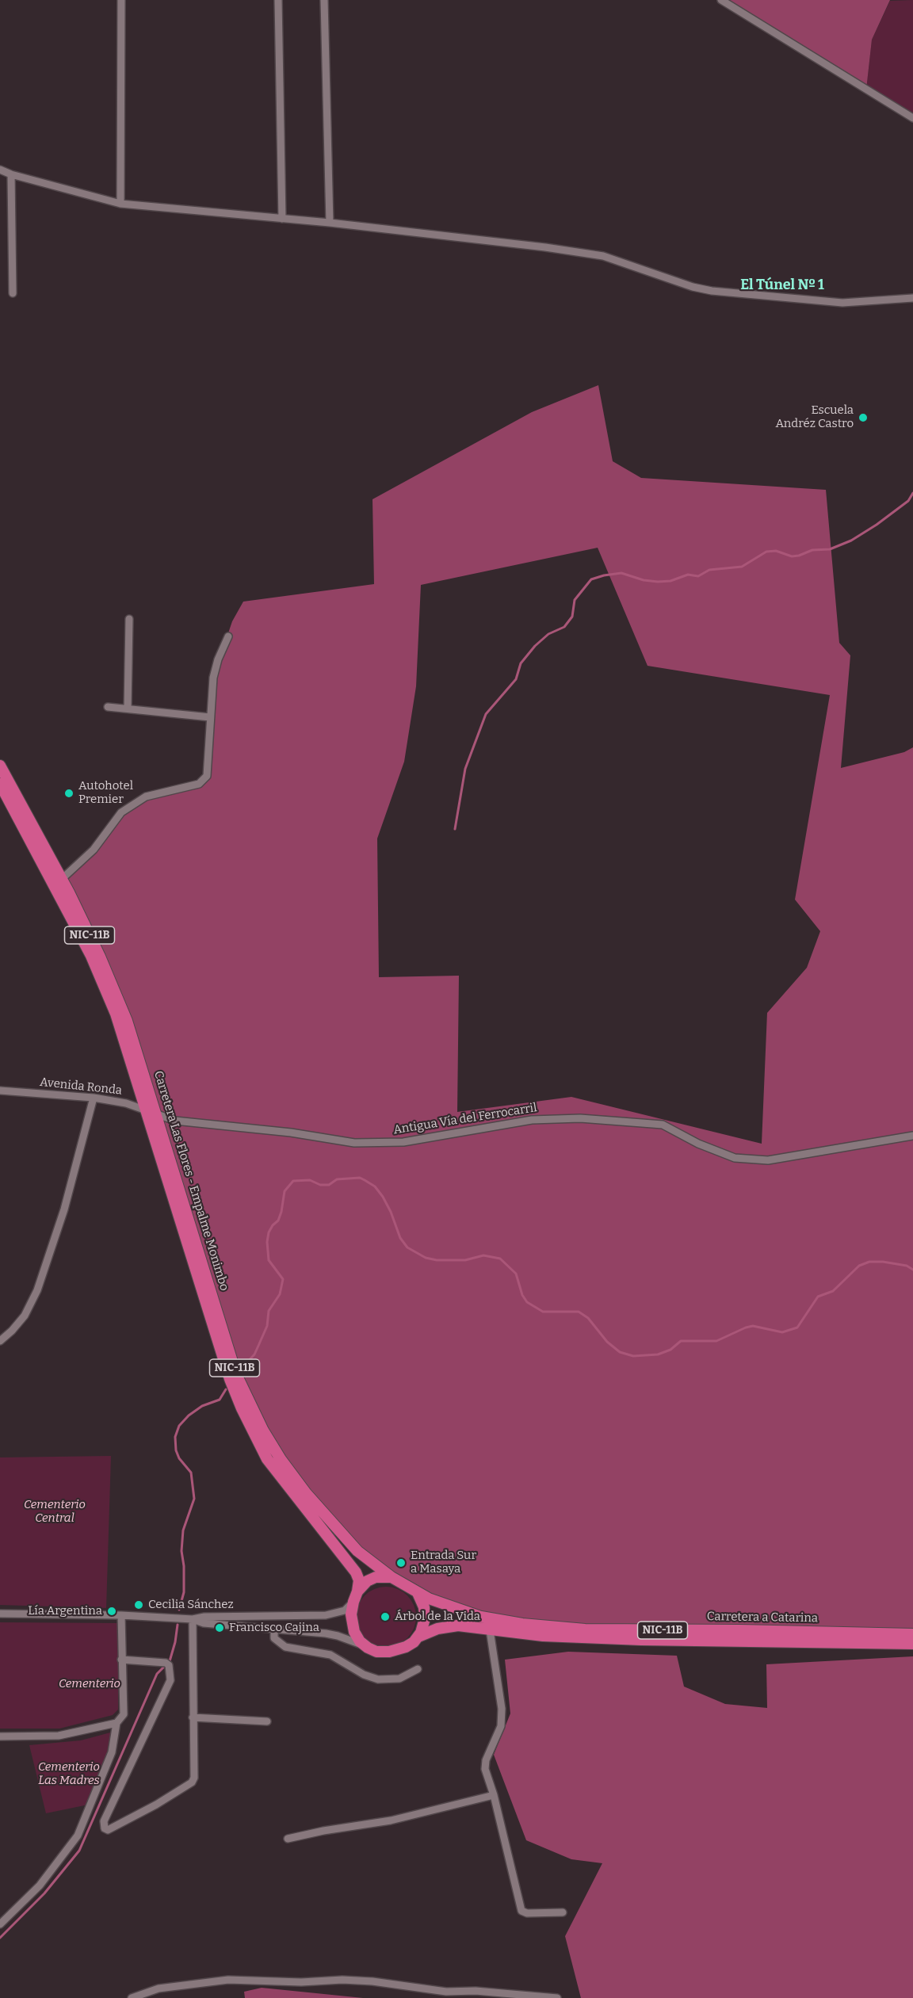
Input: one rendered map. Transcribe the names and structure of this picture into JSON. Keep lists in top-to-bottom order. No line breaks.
{"streets":{"highway":["NIC-11B","Carretera Las Flores - Empalme Monimbo","Carretera a Catarina"],"street":["Avenida Ronda","Antigua Vía del Ferrocarril"]},"crossings":[["NIC-11B","Carretera Las Flores - Empalme Monimbo"],["NIC-11B","Carretera a Catarina"],["Avenida Ronda","Antigua Vía del Ferrocarril"],["Avenida Ronda","Carretera Las Flores - Empalme Monimbo"],["Antigua Vía del Ferrocarril","Carretera Las Flores - Empalme Monimbo"],["Carretera Las Flores - Empalme Monimbo","Carretera a Catarina"]],"districts":["El Túnel Nº 1"],"parks":["Cementerio Central","Cementerio","Cementerio Las Madres"],"places":["Escuela Andréz Castro","Autohotel Premier","Entrada Sur a Masaya","Cecilia Sánchez","Lía Argentina","Árbol de la Vida","Francisco Cajina"]}
